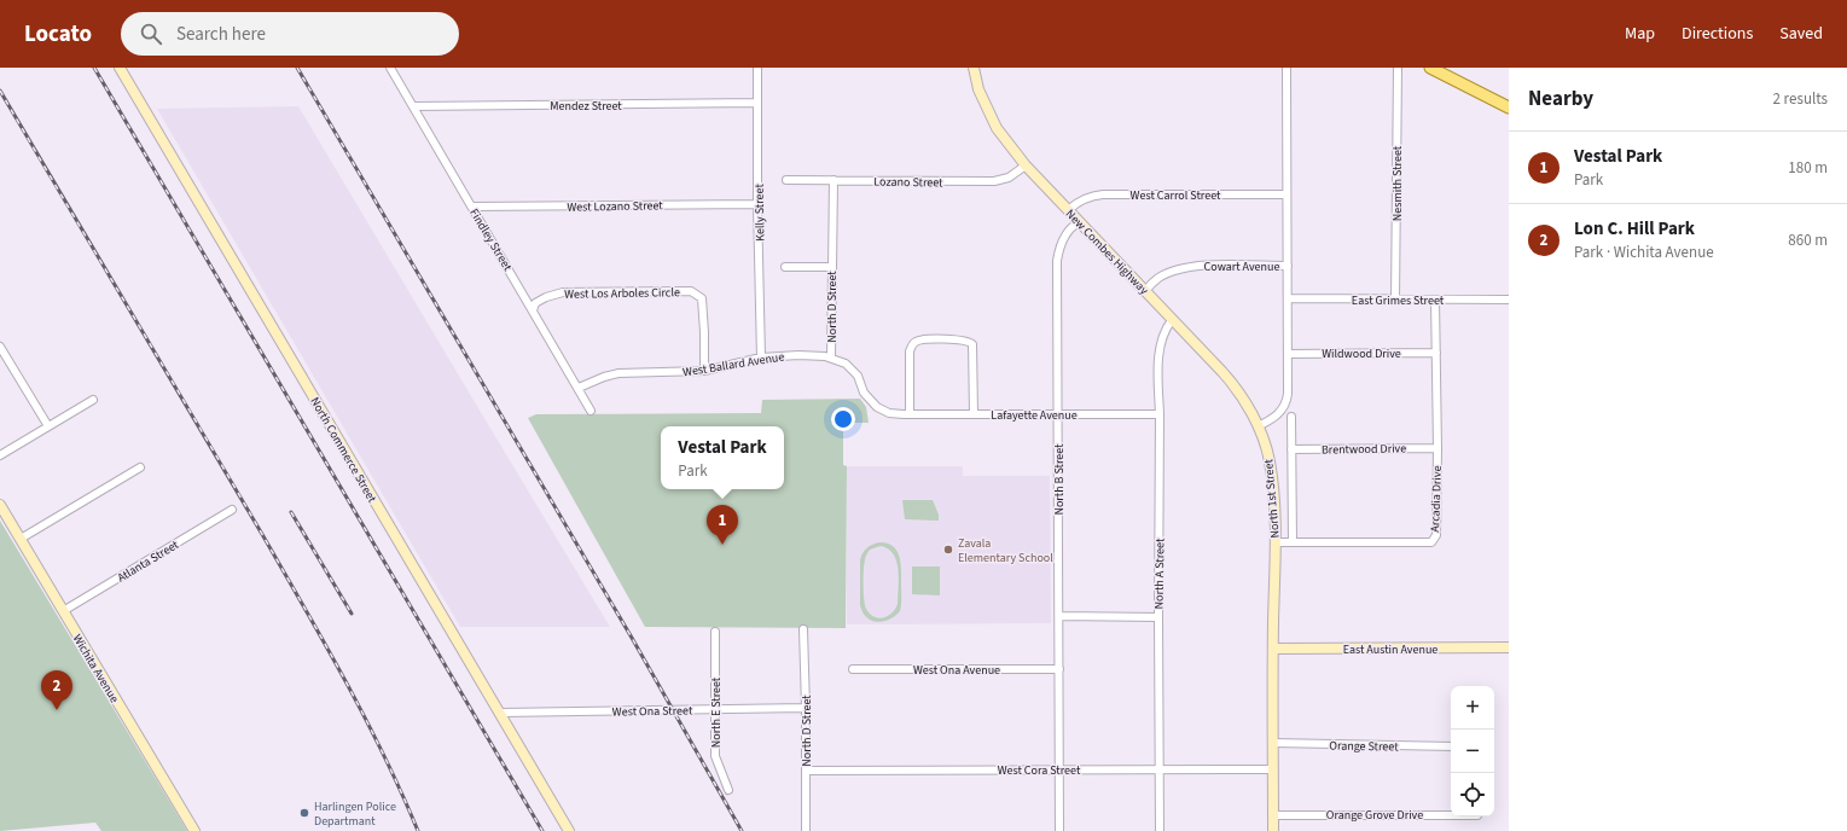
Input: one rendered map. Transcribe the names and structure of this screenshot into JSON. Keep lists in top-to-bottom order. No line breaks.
{"streets":{"street":["Mendez Street","Lozano Street","Nesmith Street","West Carrol Street","West Lozano Street","Kelly Street","Findley Street","New Combes Highway","Cowart Avenue","West Los Arboles Circle","East Grimes Street","North D Street","Wildwood Drive","West Ballard Avenue","Lafayette Avenue","Brentwood Drive","North Commerce Street","North B Street","North 1st Street","Arcadia Drive","Atlanta Street","North A Street","East Austin Avenue","Wichita Avenue","West Ona Avenue","West Ona Street","North E Street","Orange Street","West Cora Street","Orange Grove Drive"]},"crossings":[["Mendez Street","Kelly Street"],["Mendez Street","Findley Street"],["Lozano Street","New Combes Highway"],["Lozano Street","North D Street"],["Nesmith Street","East Grimes Street"],["West Carrol Street","New Combes Highway"],["West Lozano Street","Kelly Street"],["West Lozano Street","Findley Street"],["Kelly Street","West Ballard Avenue"],["Findley Street","West Los Arboles Circle"],["Findley Street","West Ballard Avenue"],["New Combes Highway","Cowart Avenue"],["New Combes Highway","North B Street"],["New Combes Highway","North 1st Street"],["New Combes Highway","North A Street"],["West Los Arboles Circle","West Ballard Avenue"],["East Grimes Street","Arcadia Drive"],["North D Street","West Ballard Avenue"],["North D Street","Lafayette Avenue"],["North D Street","West Ona Street"],["North D Street","West Cora Street"],["Wildwood Drive","Arcadia Drive"],["Lafayette Avenue","North B Street"],["Lafayette Avenue","North A Street"],["Brentwood Drive","Arcadia Drive"],["North Commerce Street","West Ona Street"],["North B Street","West Ona Avenue"],["North B Street","West Cora Street"],["North 1st Street","Arcadia Drive"],["North 1st Street","East Austin Avenue"],["North 1st Street","Orange Street"],["North 1st Street","West Cora Street"],["North 1st Street","Orange Grove Drive"],["Atlanta Street","Wichita Avenue"],["North A Street","West Cora Street"],["West Ona Street","North E Street"]],"places":["Zavala Elementary School","Harlingen Police Departmant"],"page":{"header":"Locato","search":"Search here","nav":["Map","Directions","Saved"],"heading":["Nearby","2 results"],"list":[{"mark":"1","name":"Vestal Park","note":"Park","value":"180 m"},{"mark":"2","name":"Lon C. Hill Park","note":"Park · Wichita Avenue","value":"860 m"}],"popup":["Vestal Park","Park"],"pins":["1","2"],"map_buttons":["+","−"]}}
